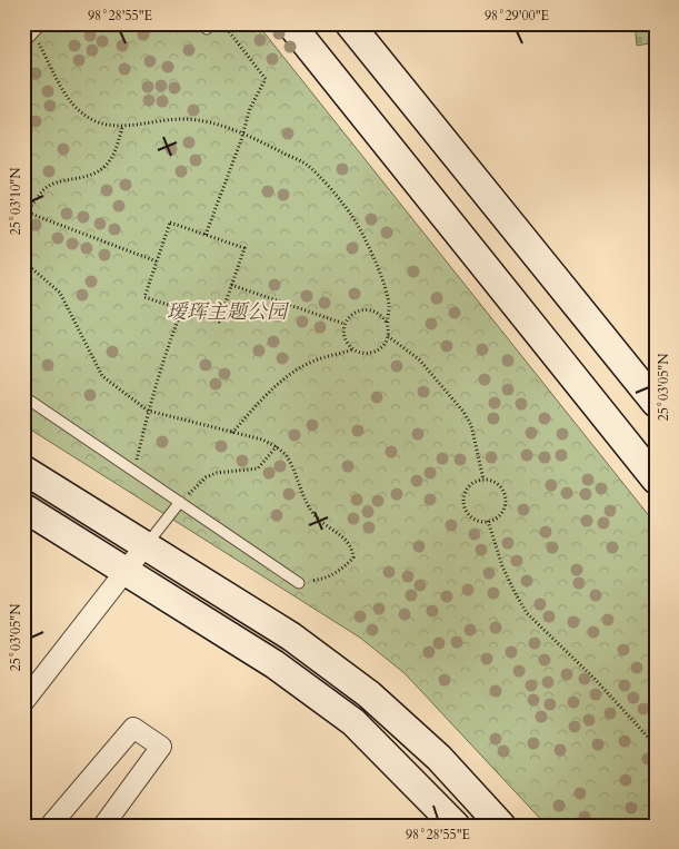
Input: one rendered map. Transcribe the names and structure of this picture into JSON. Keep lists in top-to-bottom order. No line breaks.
{"parks":["瑷珲主题公园"],"coordinates":["98°28'55\"E","98°29'00\"E","25°03'10\"N","25°03'05\"N"]}
